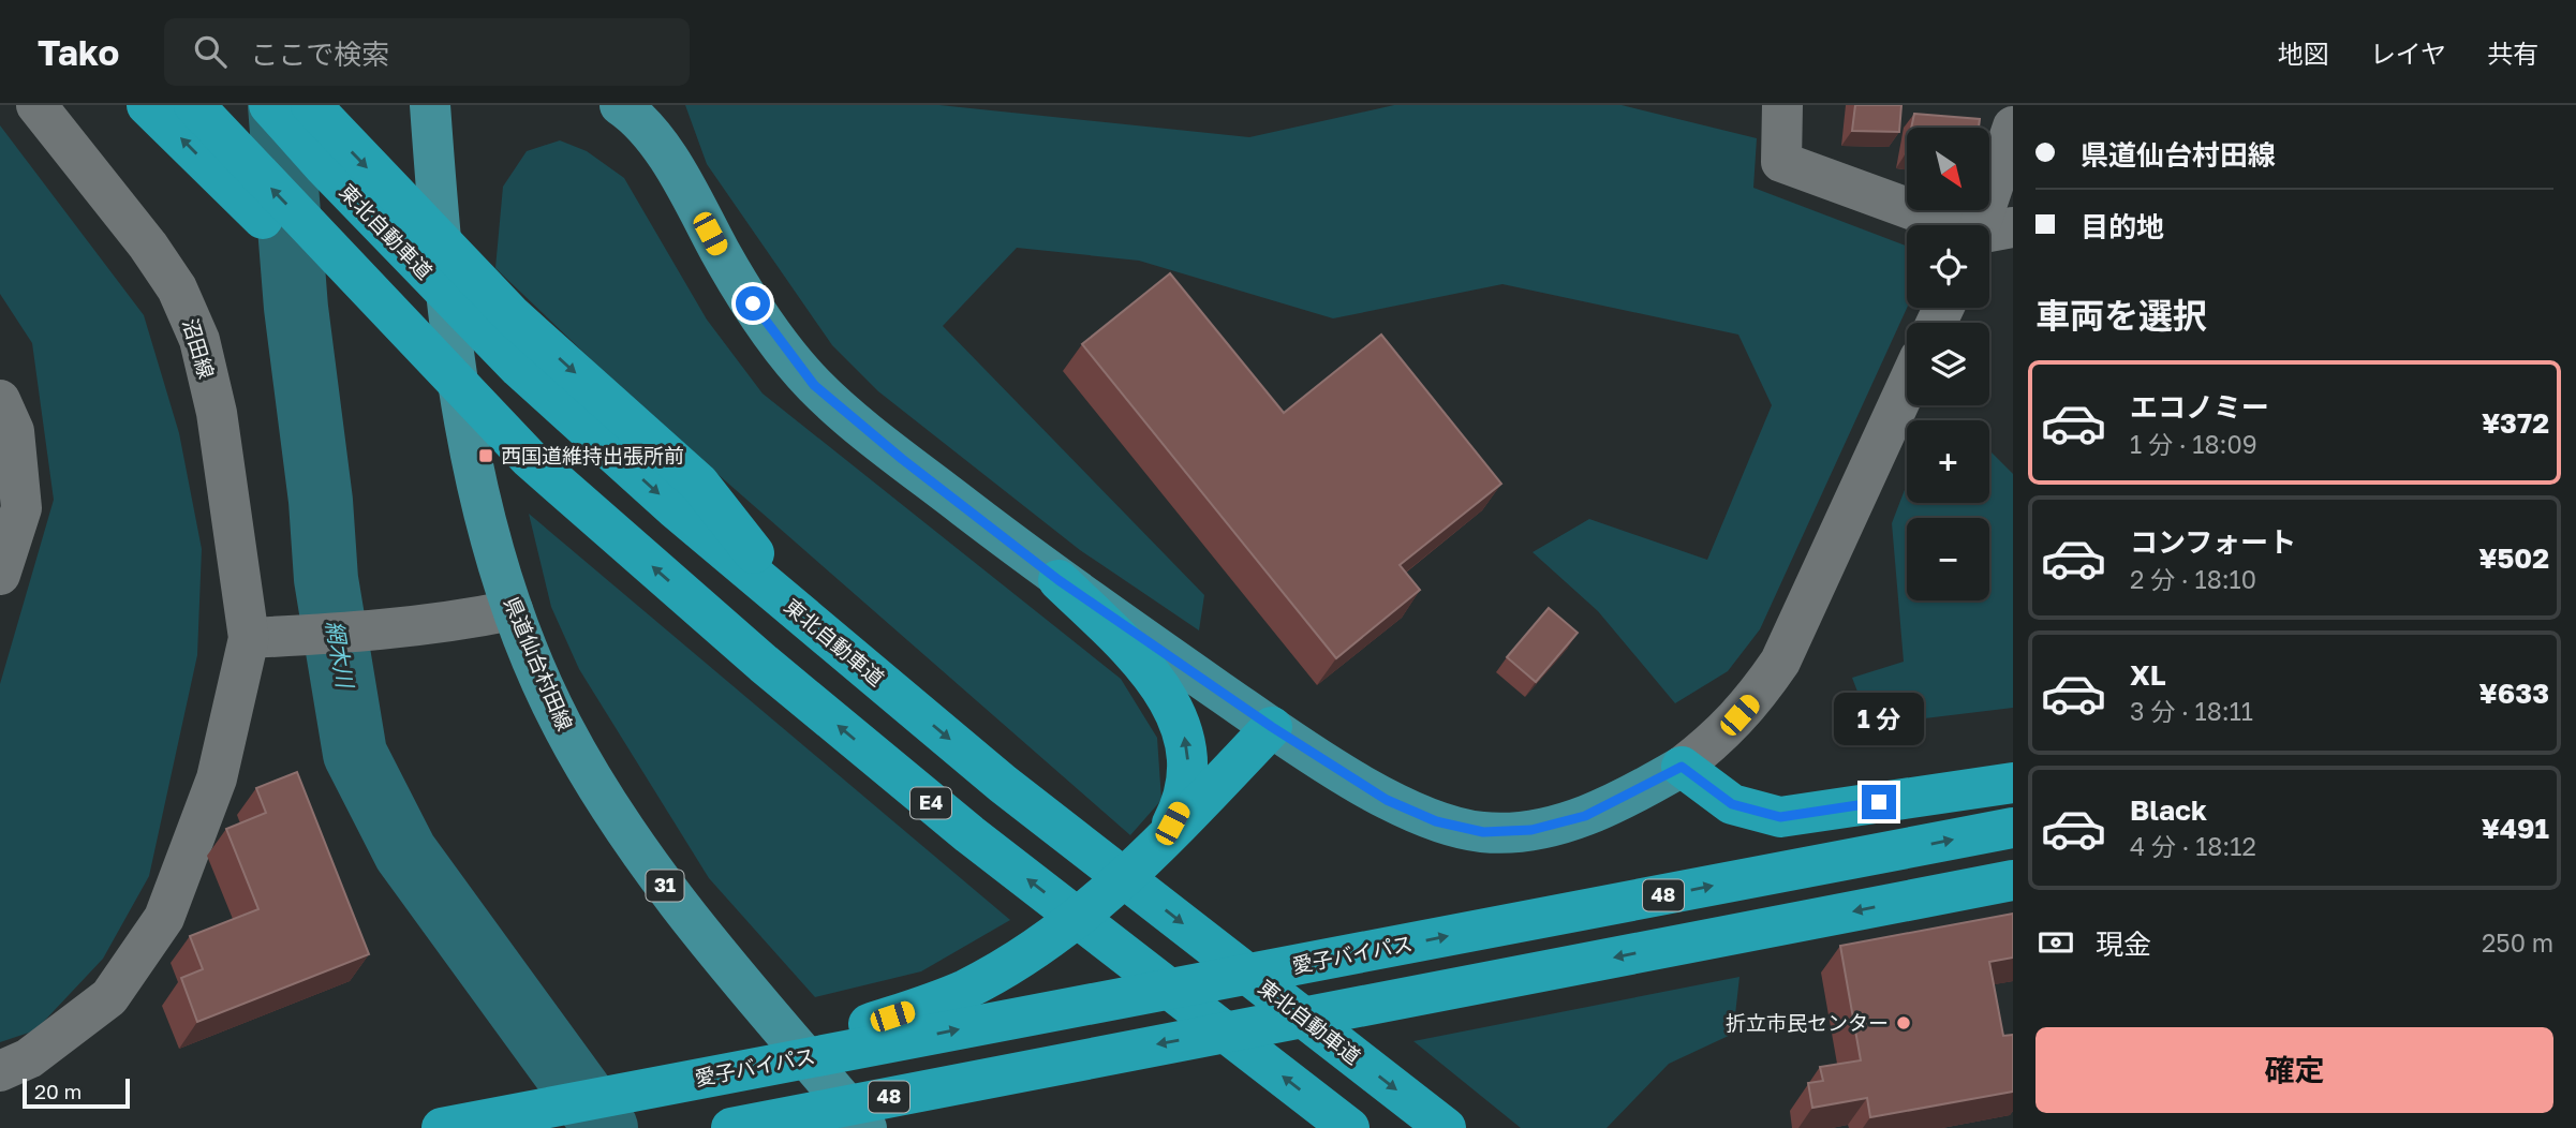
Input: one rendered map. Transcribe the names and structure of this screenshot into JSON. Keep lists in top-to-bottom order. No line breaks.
{"streets":{"highway":["東北自動車道","E4","48","愛子バイパス"],"main road":["県道仙台村田線","31"],"street":["沼田線"]},"crossings":[["48","愛子バイパス"]],"water":["網木川"],"places":{"transit":["西国道維持出張所前"],"other":["折立市民センター"]},"scale_bar":"20 m","north":"bottom right","page":{"header":"Tako","search":"ここで検索","nav":["地図","レイヤ","共有"],"banner":["県道仙台村田線","目的地"],"map_buttons":["+","−"],"heading":"車両を選択","list":[{"name":"エコノミー","note":"1 分 · 18:09","value":"¥372"},{"name":"コンフォート","note":"2 分 · 18:10","value":"¥502"},{"name":"XL","note":"3 分 · 18:11","value":"¥633"},{"name":"Black","note":"4 分 · 18:12","value":"¥491"}],"bubble":"1 分","pay":["現金","250 m"],"buttons":"確定","scale":"20 m"}}
